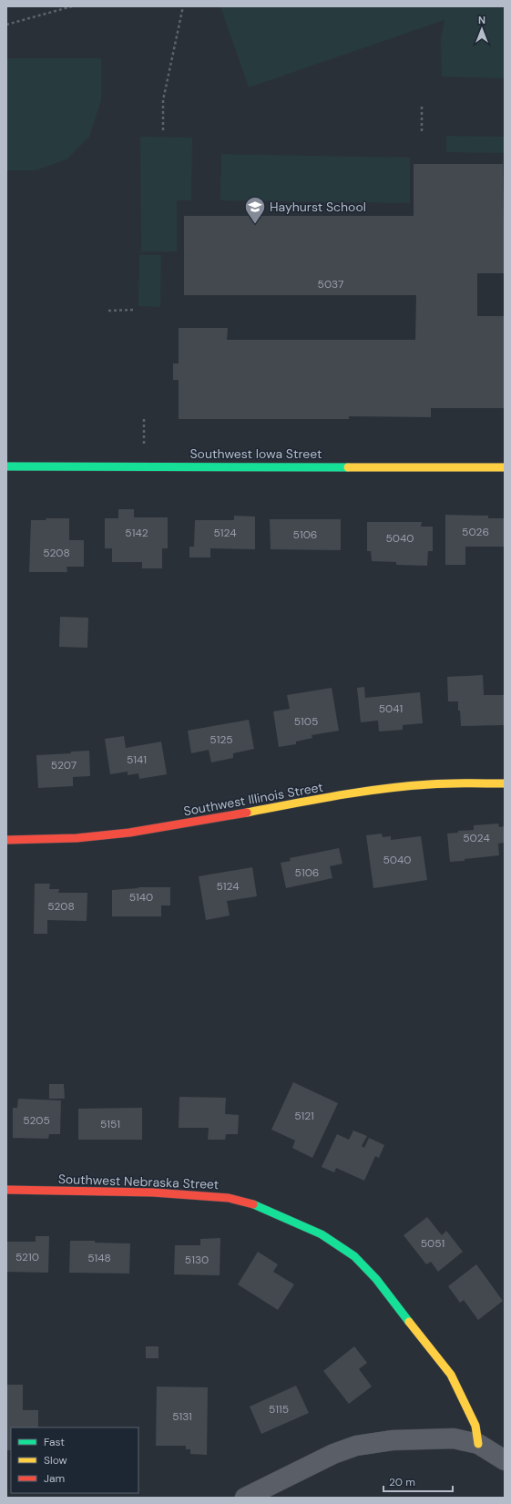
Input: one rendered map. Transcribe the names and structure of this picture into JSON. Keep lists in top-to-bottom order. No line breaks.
{"streets":{"street":["Southwest Iowa Street","Southwest Illinois Street","Southwest Nebraska Street"]},"places":{"school or university":["Hayhurst School"]},"house_numbers":["5037","5026","5142","5124","5106","5040","5208","5041","5105","5125","5141","5207","5024","5040","5106","5124","5140","5208","5121","5205","5151","5051","5210","5148","5130","5115","5131"],"legend":["Fast","Slow","Jam"],"scale_bar":"20 m","north":"top"}
